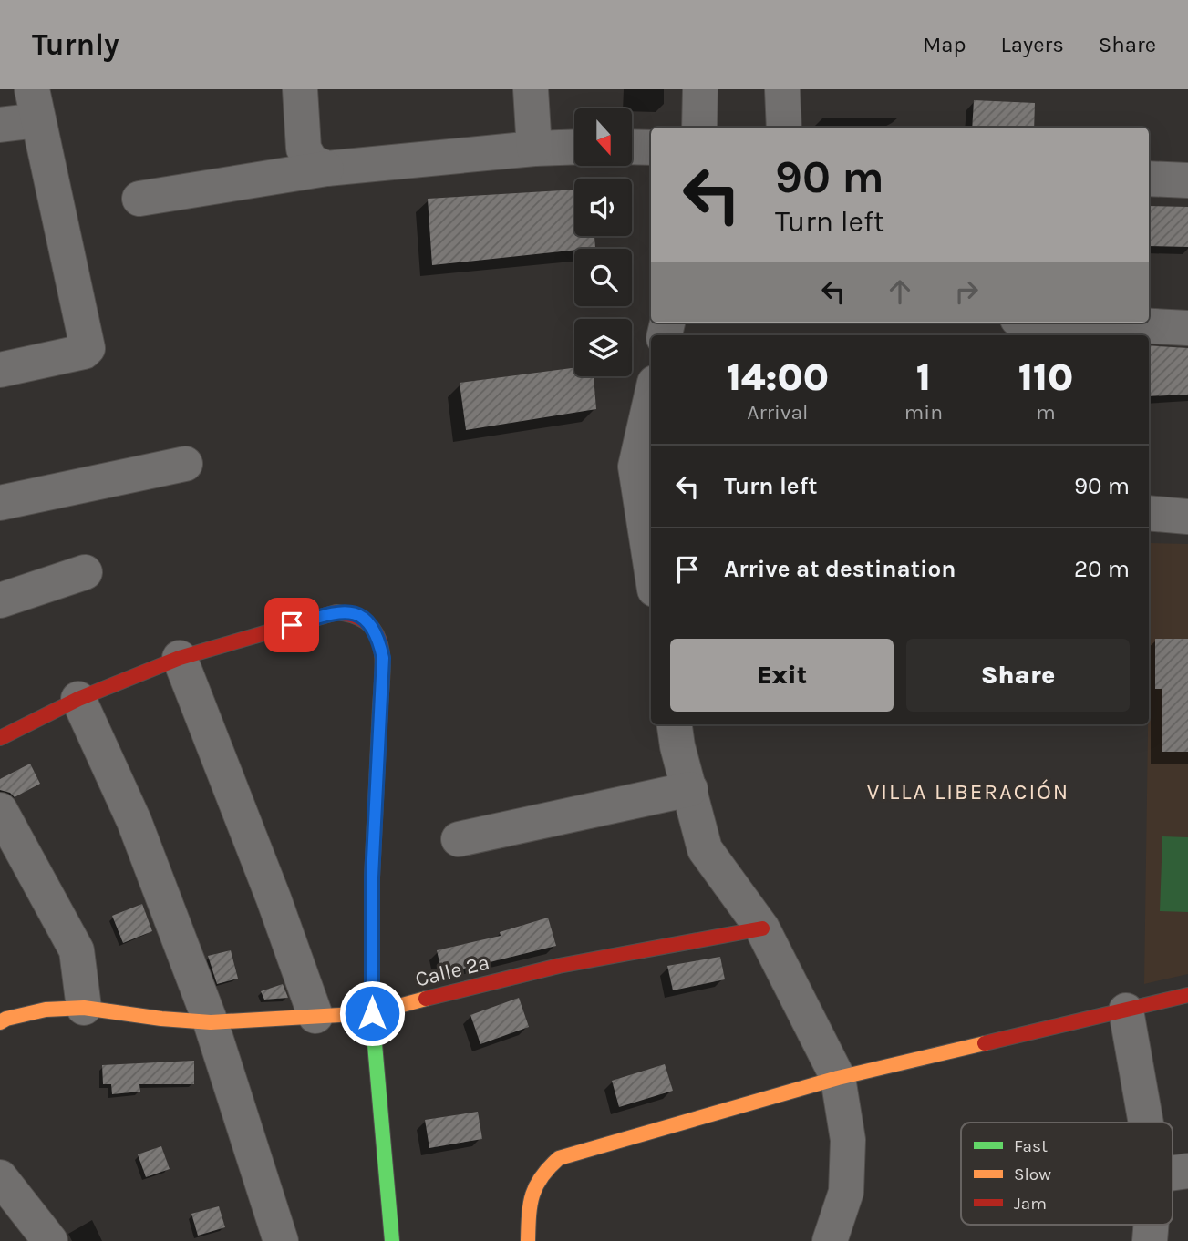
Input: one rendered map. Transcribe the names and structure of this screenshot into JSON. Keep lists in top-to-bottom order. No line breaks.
{"streets":{"street":["Calle 2ª"]},"districts":["VILLA LIBERACIÓN"],"legend":["Fast","Slow","Jam"],"north":"bottom","page":{"header":"Turnly","nav":["Map","Layers","Share"],"turn":["90 m","Turn left"],"eta":["14:00","Arrival","1","min","110","m"],"list":[{"name":"Turn left","value":"90 m"},{"name":"Arrive at destination","value":"20 m"}],"buttons":["Exit","Share"]}}
